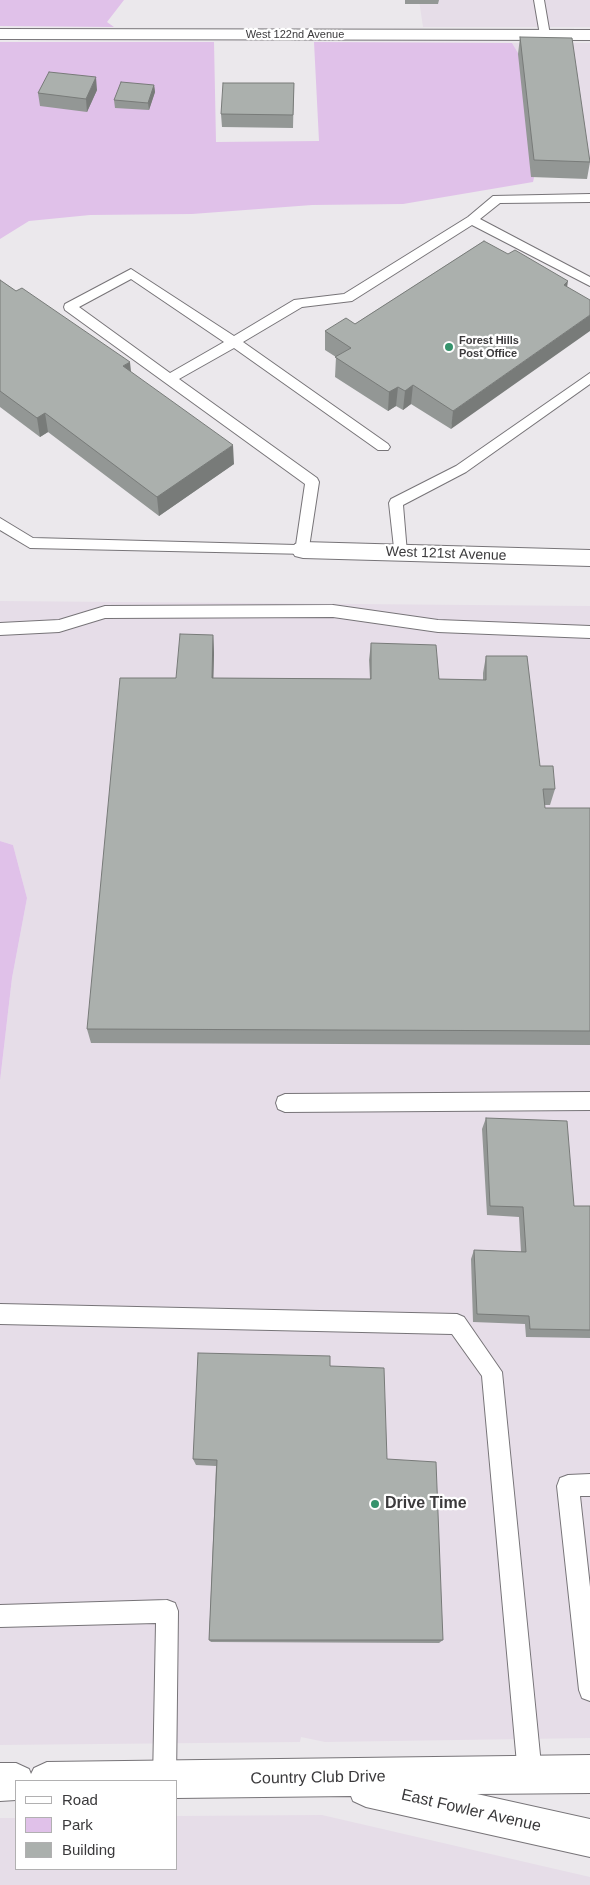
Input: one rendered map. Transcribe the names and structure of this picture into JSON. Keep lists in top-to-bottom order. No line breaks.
{"streets":{"street":["West 122nd Avenue","West 121st Avenue","Country Club Drive","East Fowler Avenue"]},"crossings":[["Country Club Drive","East Fowler Avenue"]],"places":["Forest Hills Post Office","Drive Time"],"legend":["Road","Park","Building"]}
